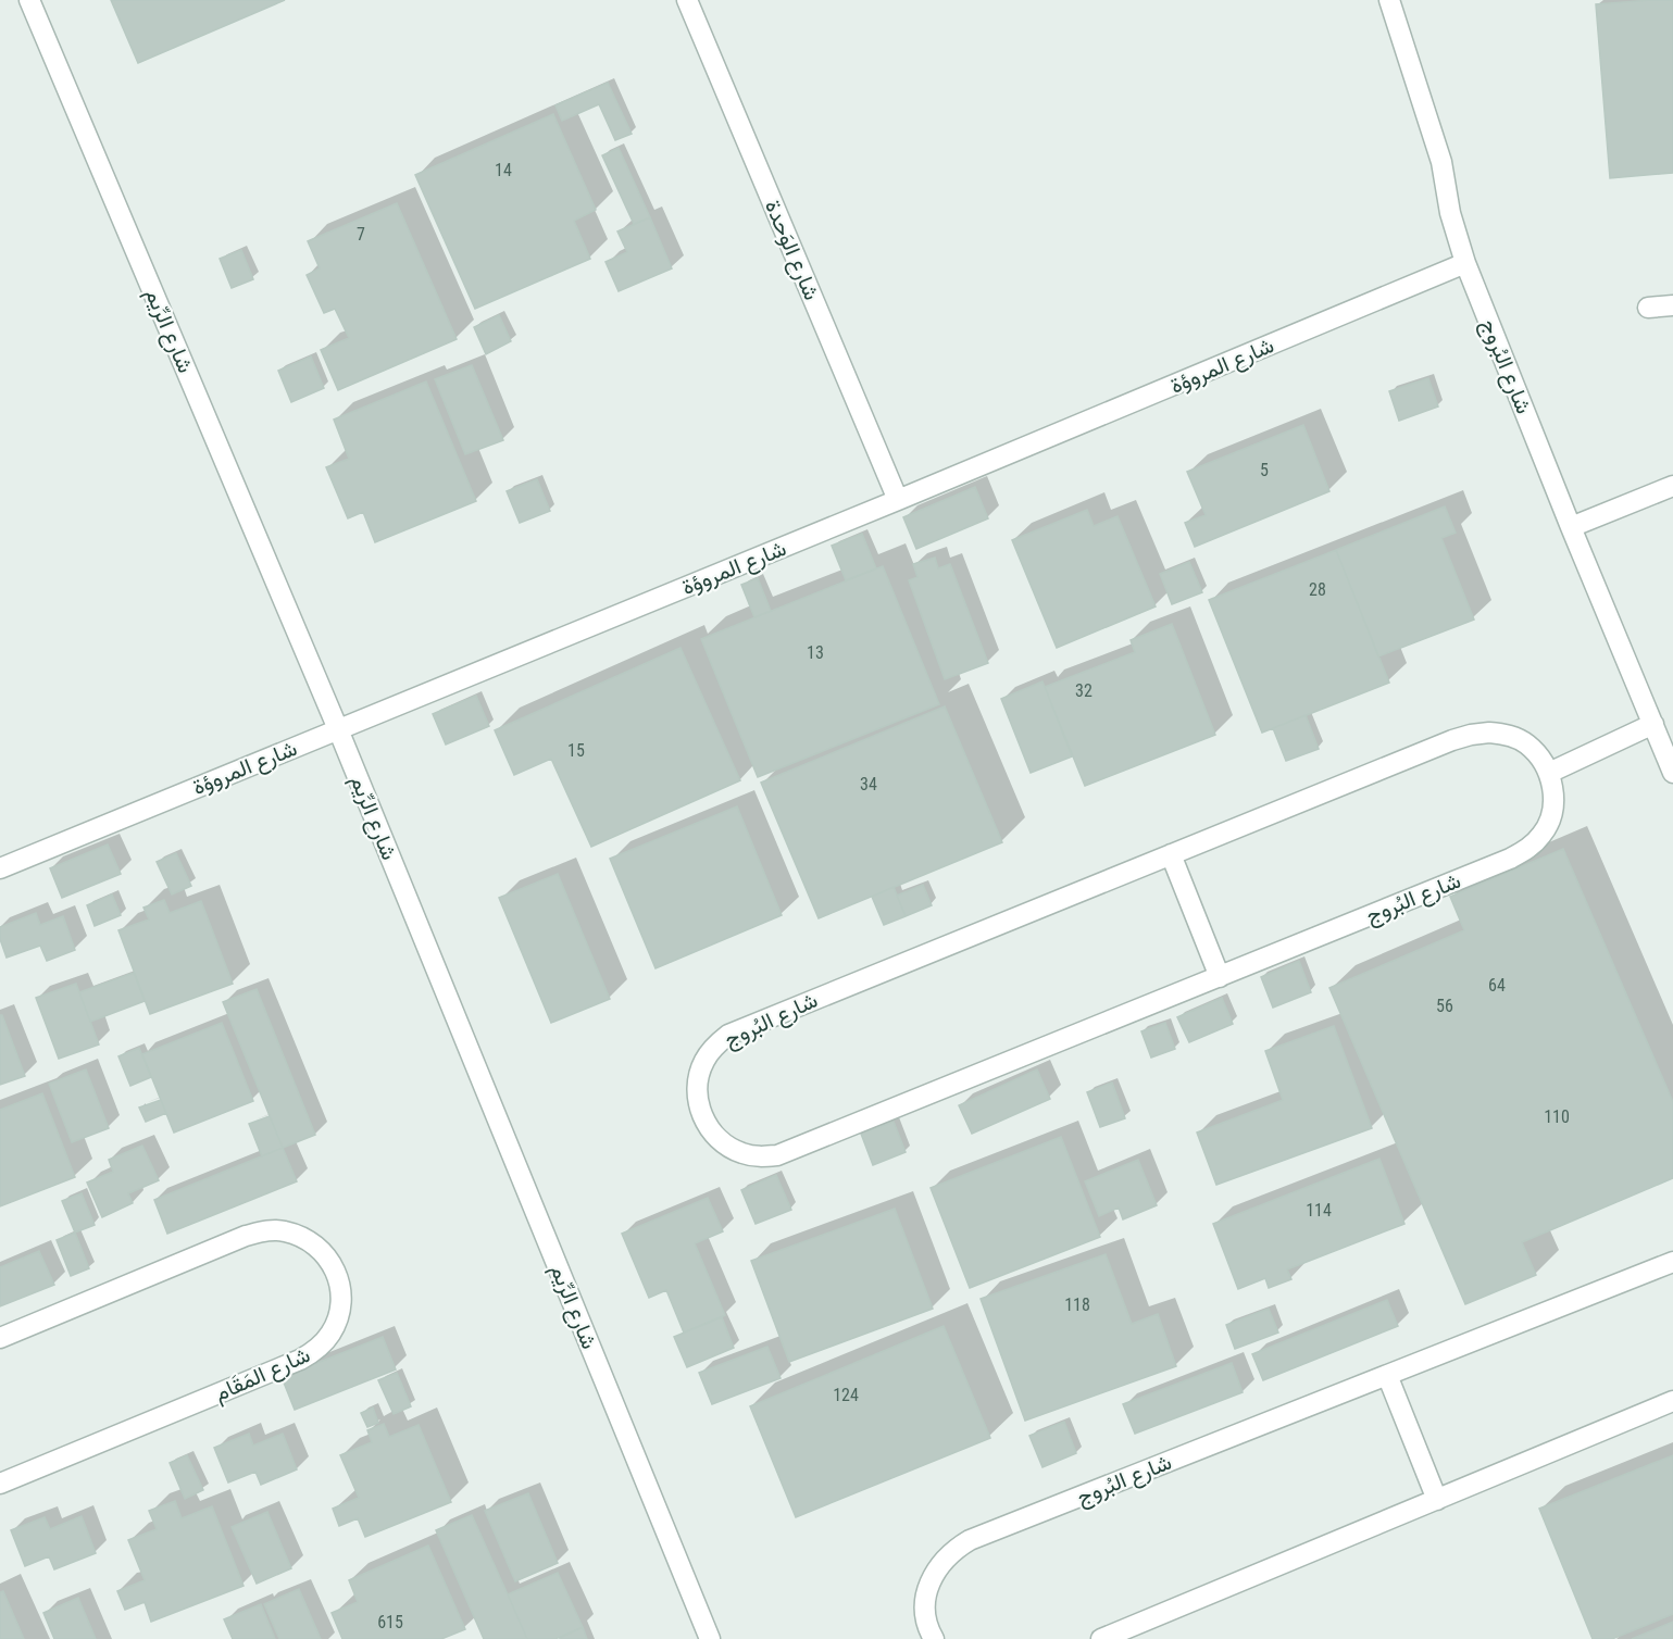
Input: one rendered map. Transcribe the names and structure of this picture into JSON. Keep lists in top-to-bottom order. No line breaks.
{"streets":{"street":["شارع الوَحدة","شارع الرِّيم","شارع المروؤة","شارع البُروج","شارع المَقَام"]},"crossings":[["شارع الوَحدة","شارع المروؤة"],["شارع الرِّيم","شارع المروؤة"],["شارع المروؤة","شارع البُروج"]],"house_numbers":["14","7","5","28","13","32","15","34","64","56","110","114","118","124","615"]}
